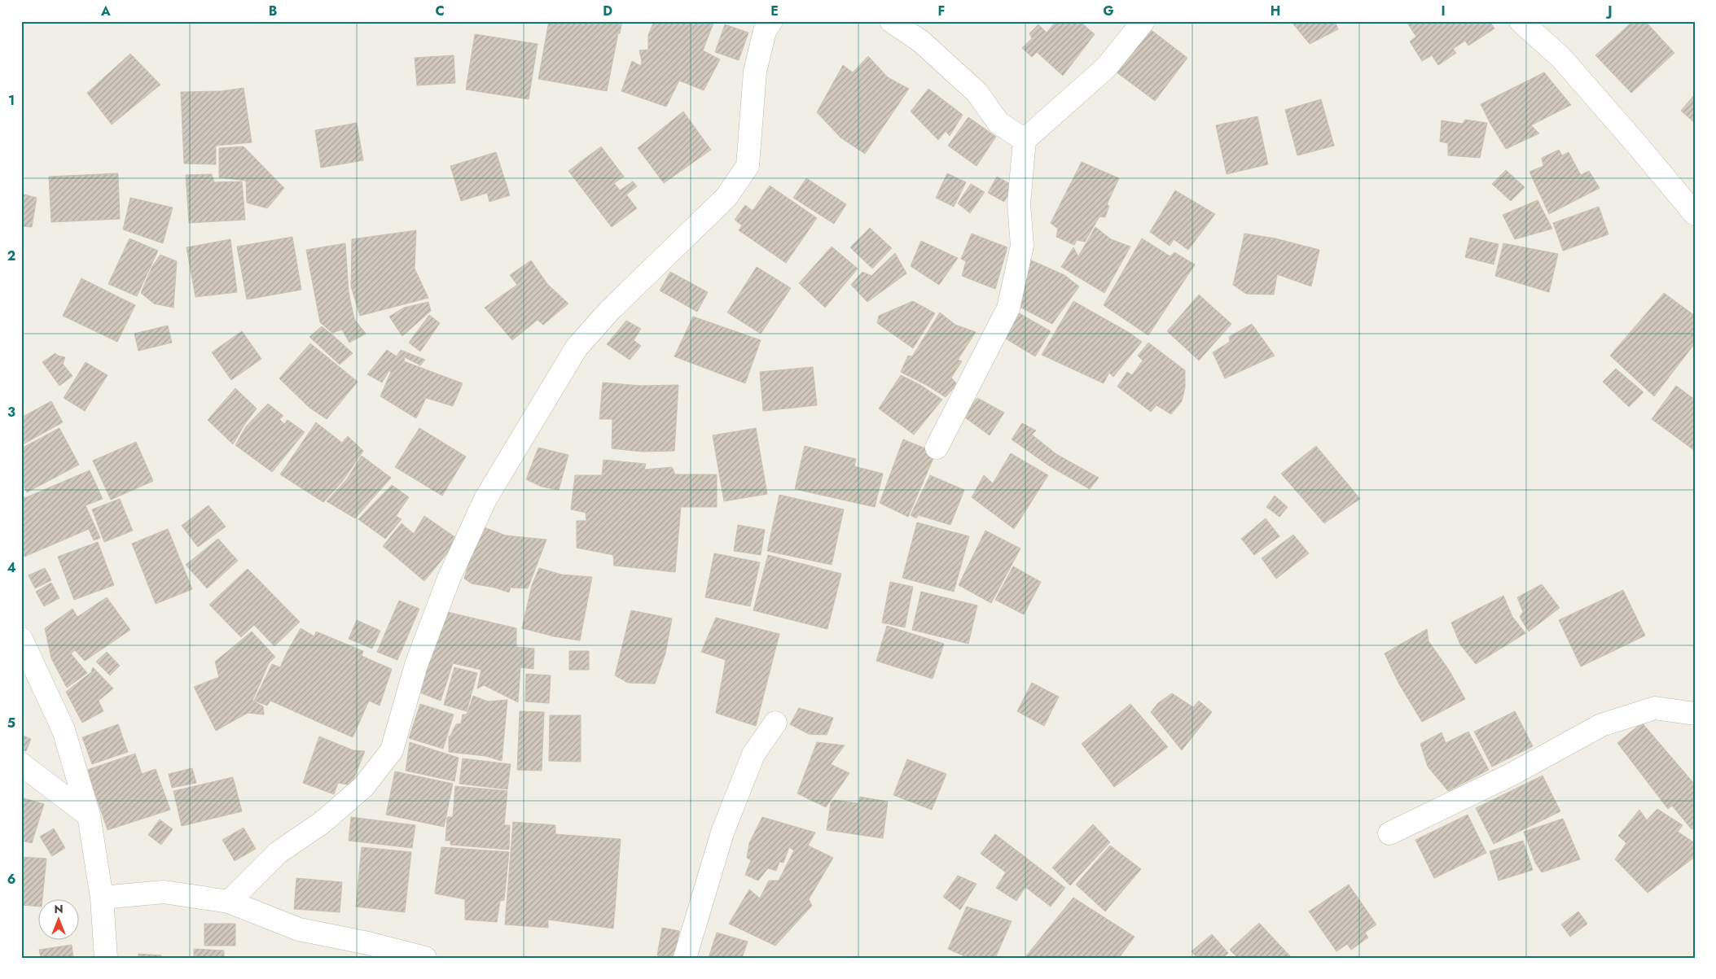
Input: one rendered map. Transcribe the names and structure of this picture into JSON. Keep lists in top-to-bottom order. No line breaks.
{"north":"top","grid":{"columns":["A","B","C","D","E","F","G","H","I","J"],"rows":["1","2","3","4","5","6"]}}
